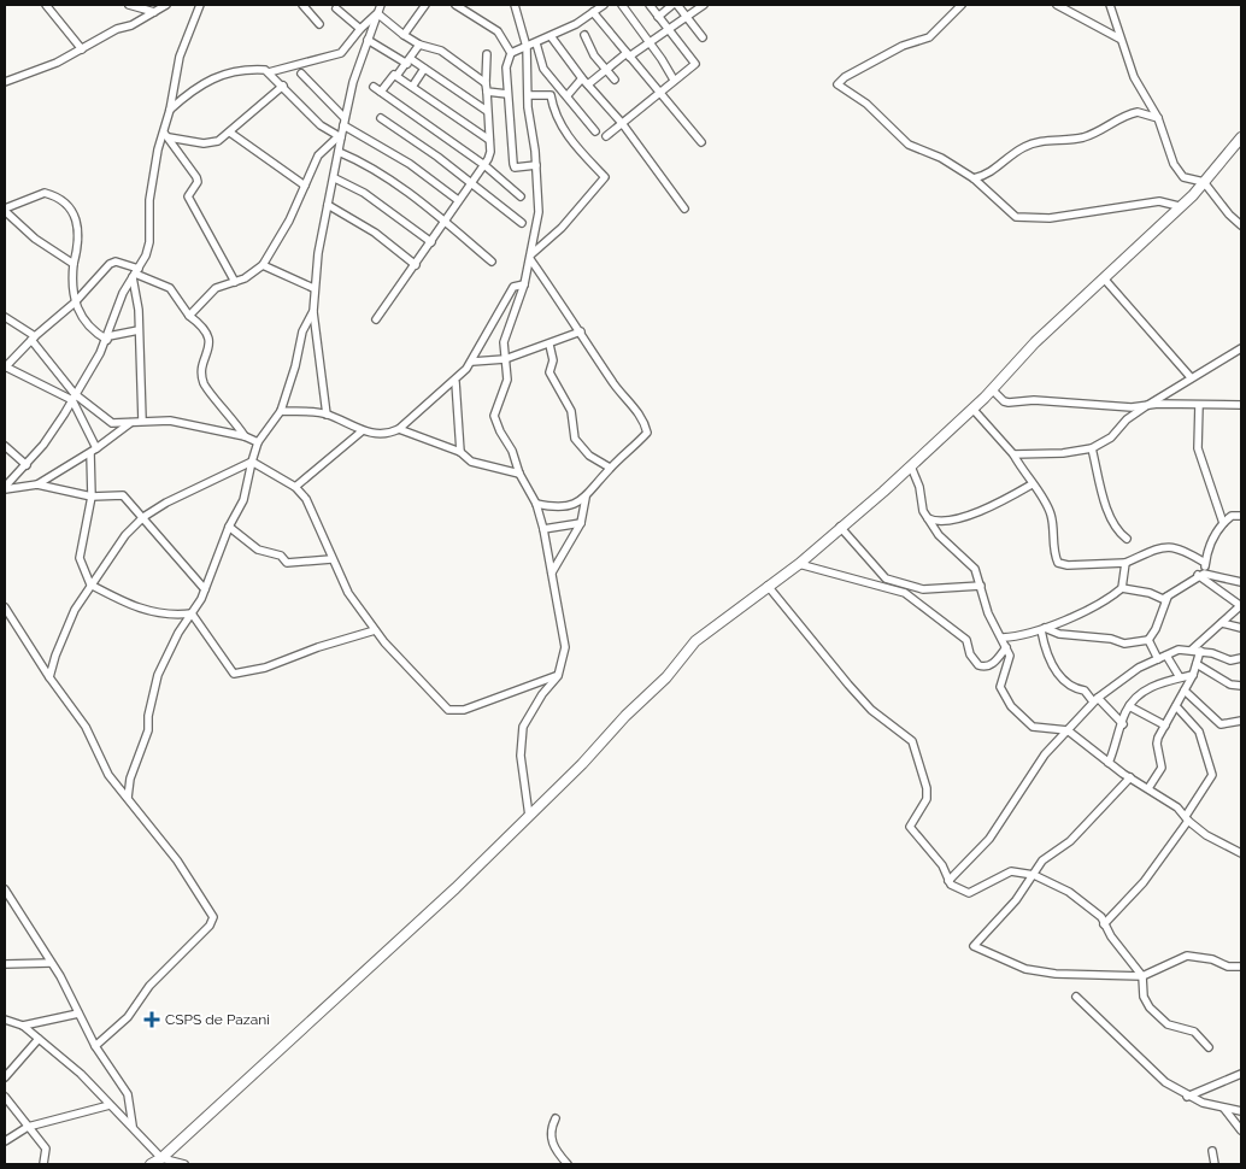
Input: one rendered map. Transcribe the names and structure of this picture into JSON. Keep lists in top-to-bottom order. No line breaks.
{"places":{"health":["CSPS de Pazani"]}}
